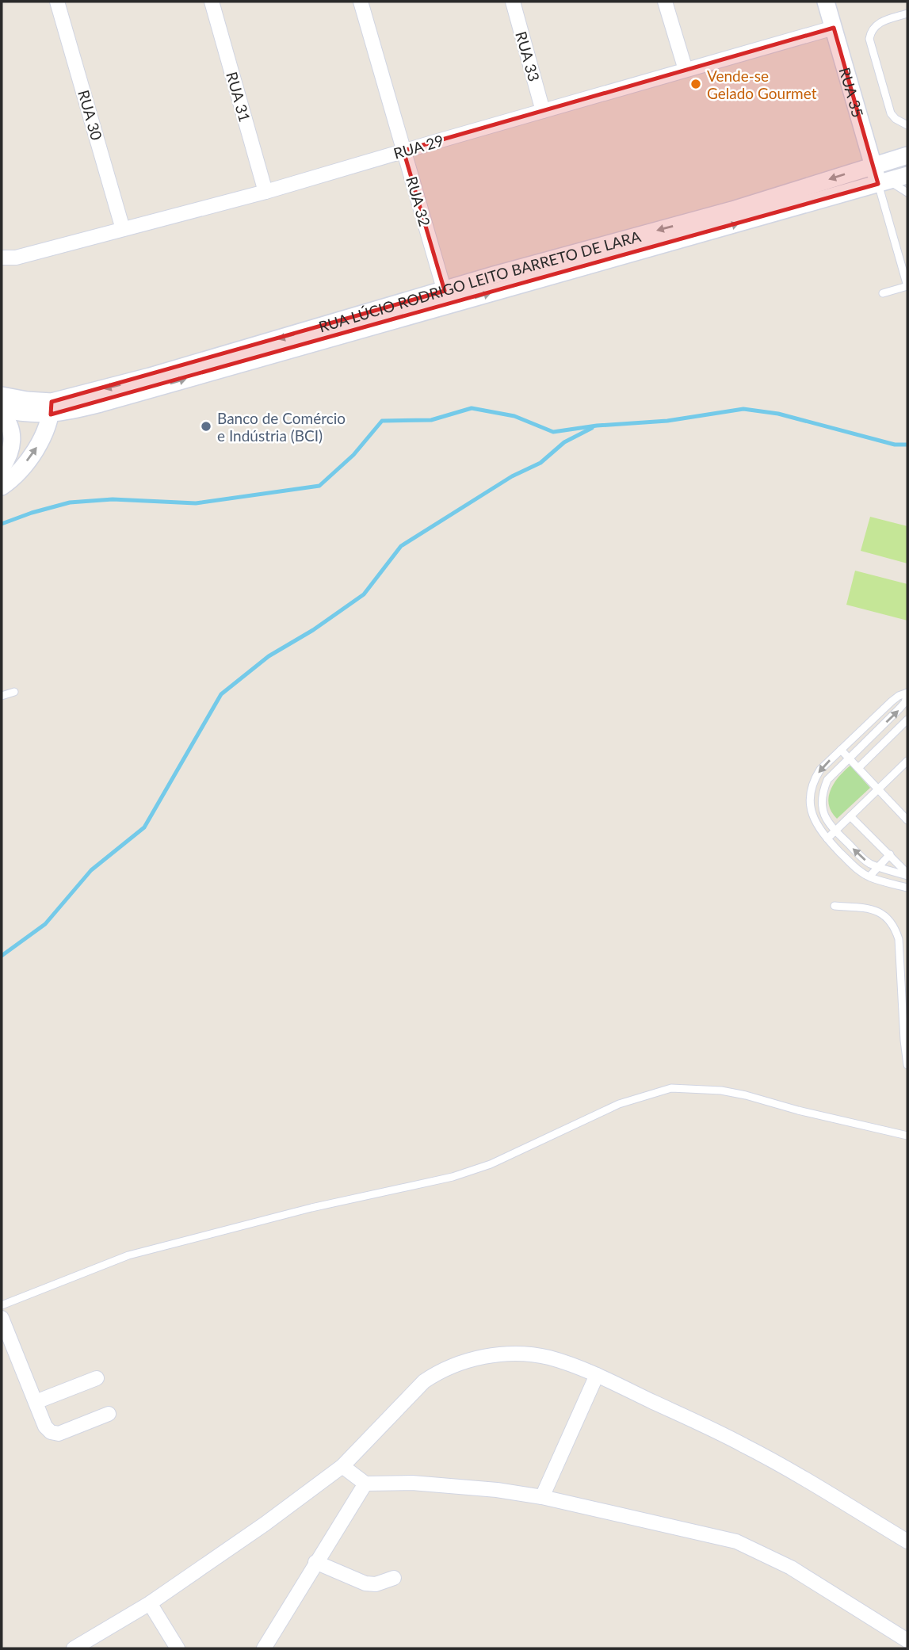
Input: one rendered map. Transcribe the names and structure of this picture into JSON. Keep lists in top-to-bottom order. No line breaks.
{"streets":{"street":["RUA 33","RUA 35","RUA 31","RUA 30","RUA 29","RUA 32","RUA LÚCIO RODRIGO LEITO BARRETO DE LARA"]},"crossings":[["RUA 33","RUA 29"],["RUA 35","RUA 29"],["RUA 35","RUA LÚCIO RODRIGO LEITO BARRETO DE LARA"],["RUA 31","RUA 29"],["RUA 30","RUA 29"],["RUA 29","RUA 32"],["RUA 32","RUA LÚCIO RODRIGO LEITO BARRETO DE LARA"]],"places":["Vende-se Gelado Gourmet","Banco de Comércio e Indústria (BCI)"]}
